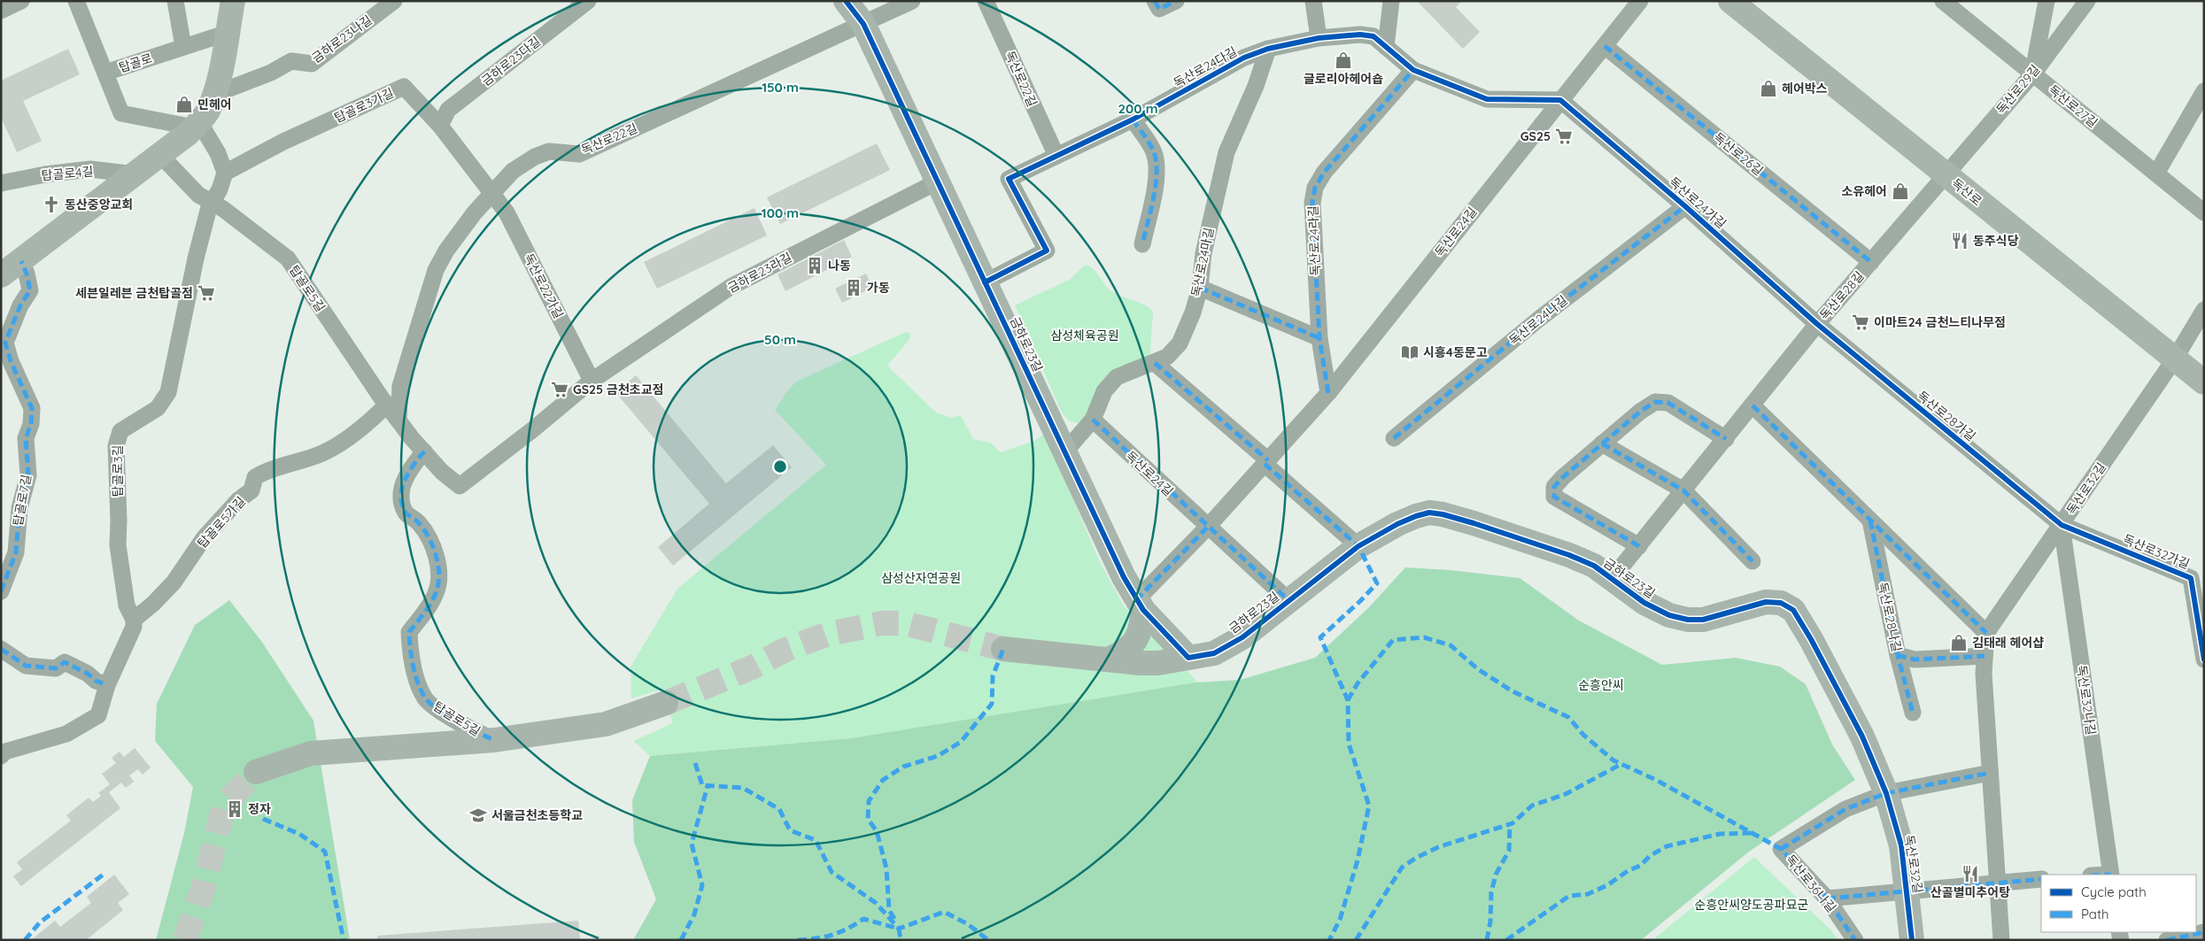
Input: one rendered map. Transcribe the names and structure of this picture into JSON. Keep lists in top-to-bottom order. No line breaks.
{"streets":{"street":["금하로23나길","금하로23다길","탑골로","독산로24다길","독산로22길","독산로29길","탑골로3가길","독산로27길","독산로26길","탑골로4길","독산로","독산로24가길","독산로24길","독산로24라길","독산로24마길","금하로23라길","독산로22가길","탑골로5길","독산로28길","독산로24나길","금하로23길","독산로28가길","탑골로3길","독산로32길","탑골로7길","탑골로5가길","독산로32가길","독산로28나길","독산로32나길","독산로36나길"]},"crossings":[["금하로23다길","탑골로3가길"],["독산로24다길","독산로22길"],["독산로24다길","독산로24가길"],["독산로24다길","독산로24길"],["독산로24다길","독산로24라길"],["독산로24다길","독산로24마길"],["독산로24다길","금하로23길"],["독산로22길","탑골로3가길"],["독산로22길","독산로22가길"],["독산로22길","탑골로5길"],["독산로22길","금하로23길"],["독산로29길","독산로27길"],["독산로29길","독산로"],["독산로29길","독산로28길"],["탑골로3가길","독산로22가길"],["탑골로3가길","탑골로3길"],["독산로26길","독산로24길"],["독산로26길","독산로28길"],["독산로","독산로28길"],["독산로","독산로32길"],["독산로24가길","독산로24길"],["독산로24가길","독산로28길"],["독산로24가길","독산로24나길"],["독산로24가길","독산로28가길"],["독산로24길","독산로24라길"],["독산로24길","독산로24마길"],["독산로24길","금하로23길"],["독산로24마길","금하로23길"],["금하로23라길","독산로22가길"],["금하로23라길","탑골로5길"],["금하로23라길","금하로23길"],["독산로22가길","탑골로5길"],["탑골로5길","탑골로3길"],["탑골로5길","탑골로5가길"],["독산로28길","금하로23길"],["독산로28길","독산로28가길"],["금하로23길","독산로32길"],["금하로23길","독산로36나길"],["독산로28가길","독산로32길"],["독산로28가길","독산로32가길"],["독산로28가길","독산로32나길"],["탑골로3길","탑골로5가길"],["독산로32길","독산로32가길"],["독산로32길","독산로32나길"],["독산로32길","독산로36나길"],["독산로32가길","독산로32나길"]],"parks":["삼성체육공원","삼성산자연공원","순흥안씨","순흥안씨양도공파묘군"],"places":{"shop":["글로리아헤어숍","헤어박스","민헤어","소유헤어","김태래 헤어샵"],"supermarket":["GS25","세븐일레븐 금천탑골점","이마트24 금천느티나무점","GS25 금천초교점"],"church":["동산중앙교회"],"restaurant":["동주식당","산골별미추어탕"],"building":["나동","가동","정자"],"library":["시흥4동문고"],"school or university":["서울금천초등학교"]},"legend":["Cycle path","Path"],"rings":["150 m","200 m","100 m","50 m"]}
